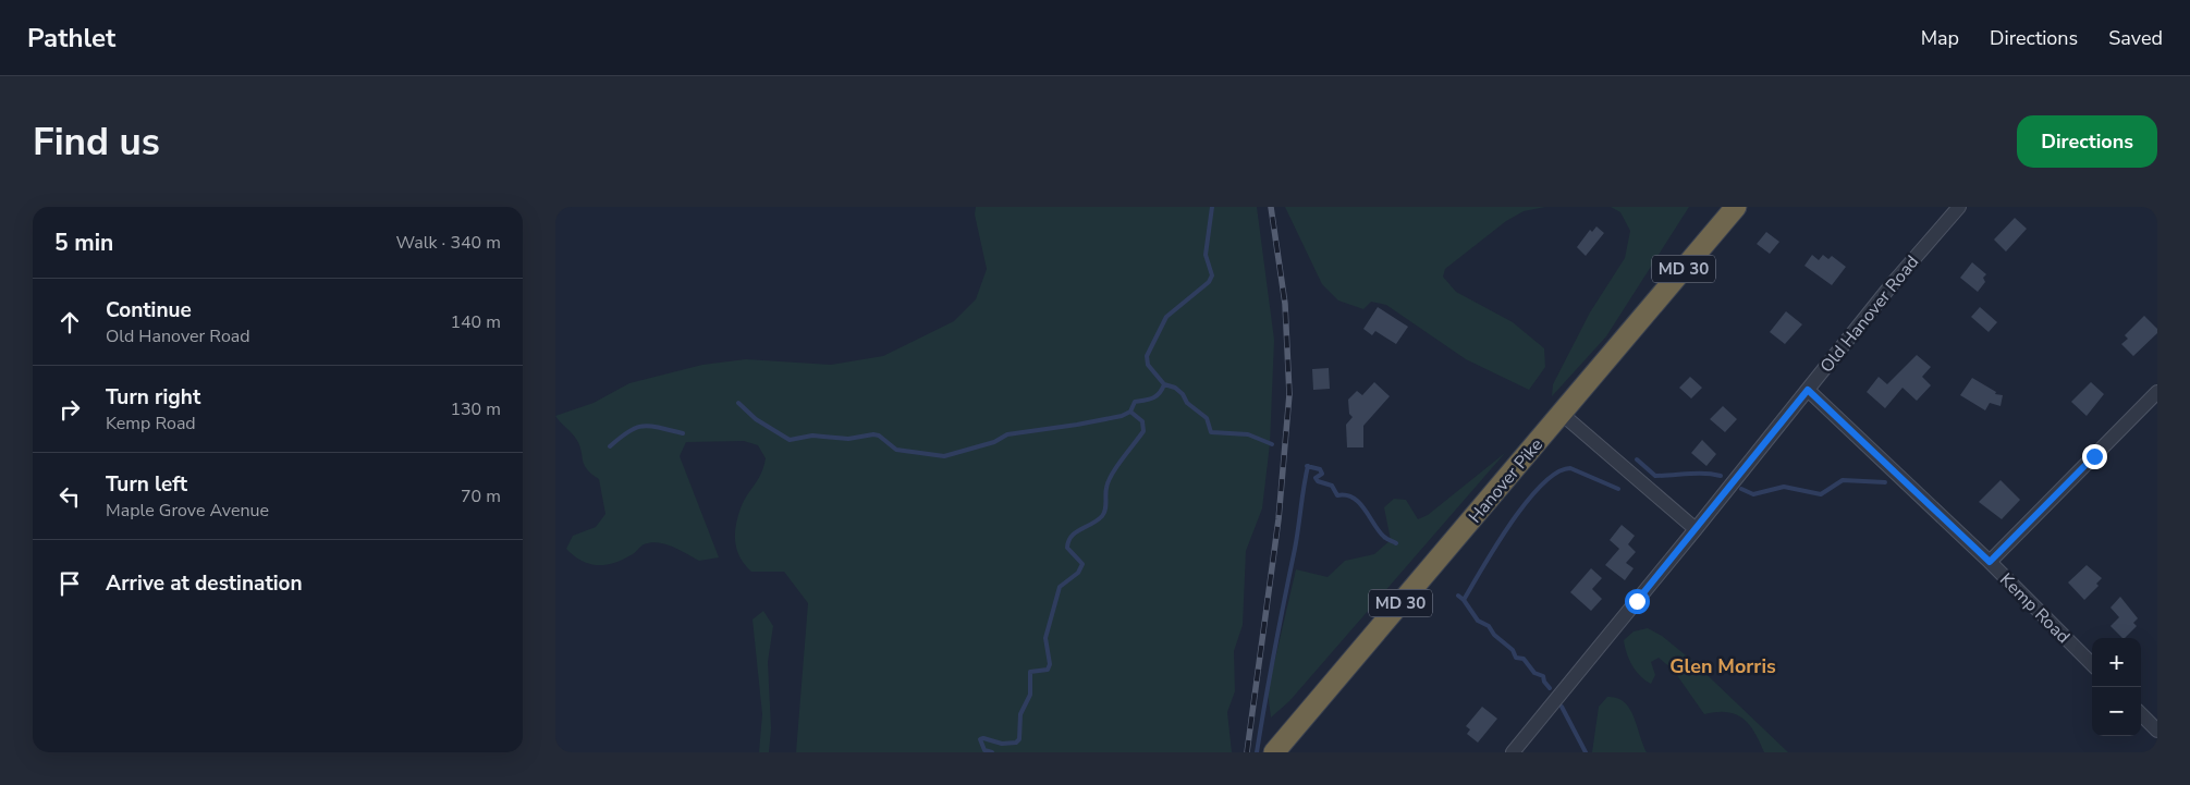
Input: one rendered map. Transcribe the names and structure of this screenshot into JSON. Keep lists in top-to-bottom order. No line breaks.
{"streets":{"highway":["MD 30","Hanover Pike"],"street":["Old Hanover Road","Kemp Road"]},"crossings":[["Old Hanover Road","Kemp Road"]],"districts":["Glen Morris"],"page":{"header":"Pathlet","nav":["Map","Directions","Saved"],"buttons":"Directions","title":"Find us","heading":["5 min","Walk · 340 m"],"list":[["Continue","Old Hanover Road","140 m"],["Turn right","Kemp Road","130 m"],["Turn left","Maple Grove Avenue","70 m"],"Arrive at destination"],"map_buttons":["+","−"]}}
